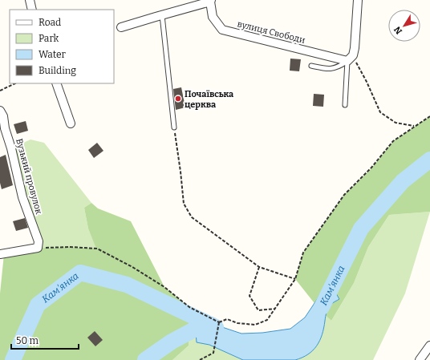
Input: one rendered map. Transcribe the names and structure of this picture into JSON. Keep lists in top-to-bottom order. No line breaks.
{"streets":{"street":["вулиця Свободи","Вузький провулок"]},"water":["Кам'янка"],"places":["Почаївська церква"],"legend":["Road","Park","Water","Building"],"scale_bar":"50 m","north":"bottom left"}
